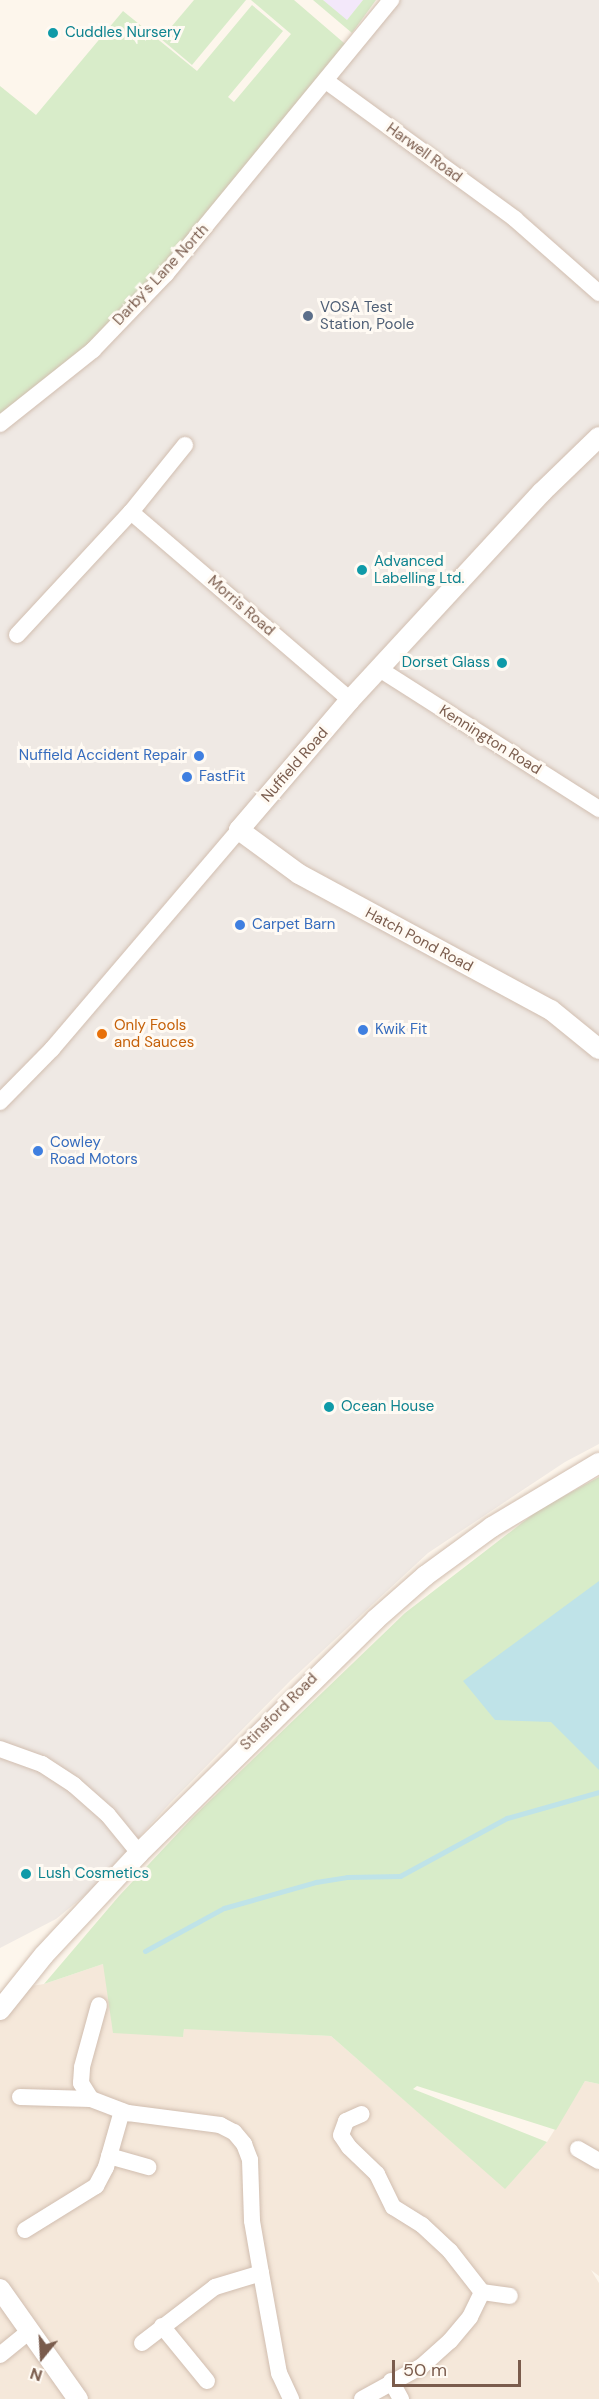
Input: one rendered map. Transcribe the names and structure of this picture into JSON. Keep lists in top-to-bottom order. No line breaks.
{"streets":{"street":["Harwell Road","Darby's Lane North","Morris Road","Kennington Road","Nuffield Road","Hatch Pond Road","Stinsford Road"]},"crossings":[["Harwell Road","Darby's Lane North"],["Morris Road","Nuffield Road"],["Kennington Road","Nuffield Road"],["Nuffield Road","Hatch Pond Road"]],"places":["Cuddles Nursery","VOSA Test Station, Poole","Advanced Labelling Ltd.","Dorset Glass","Nuffield Accident Repair","FastFit","Carpet Barn","Kwik Fit","Only Fools and Sauces","Cowley Road Motors","Ocean House","Lush Cosmetics"],"scale_bar":"50 m","north":"bottom"}
